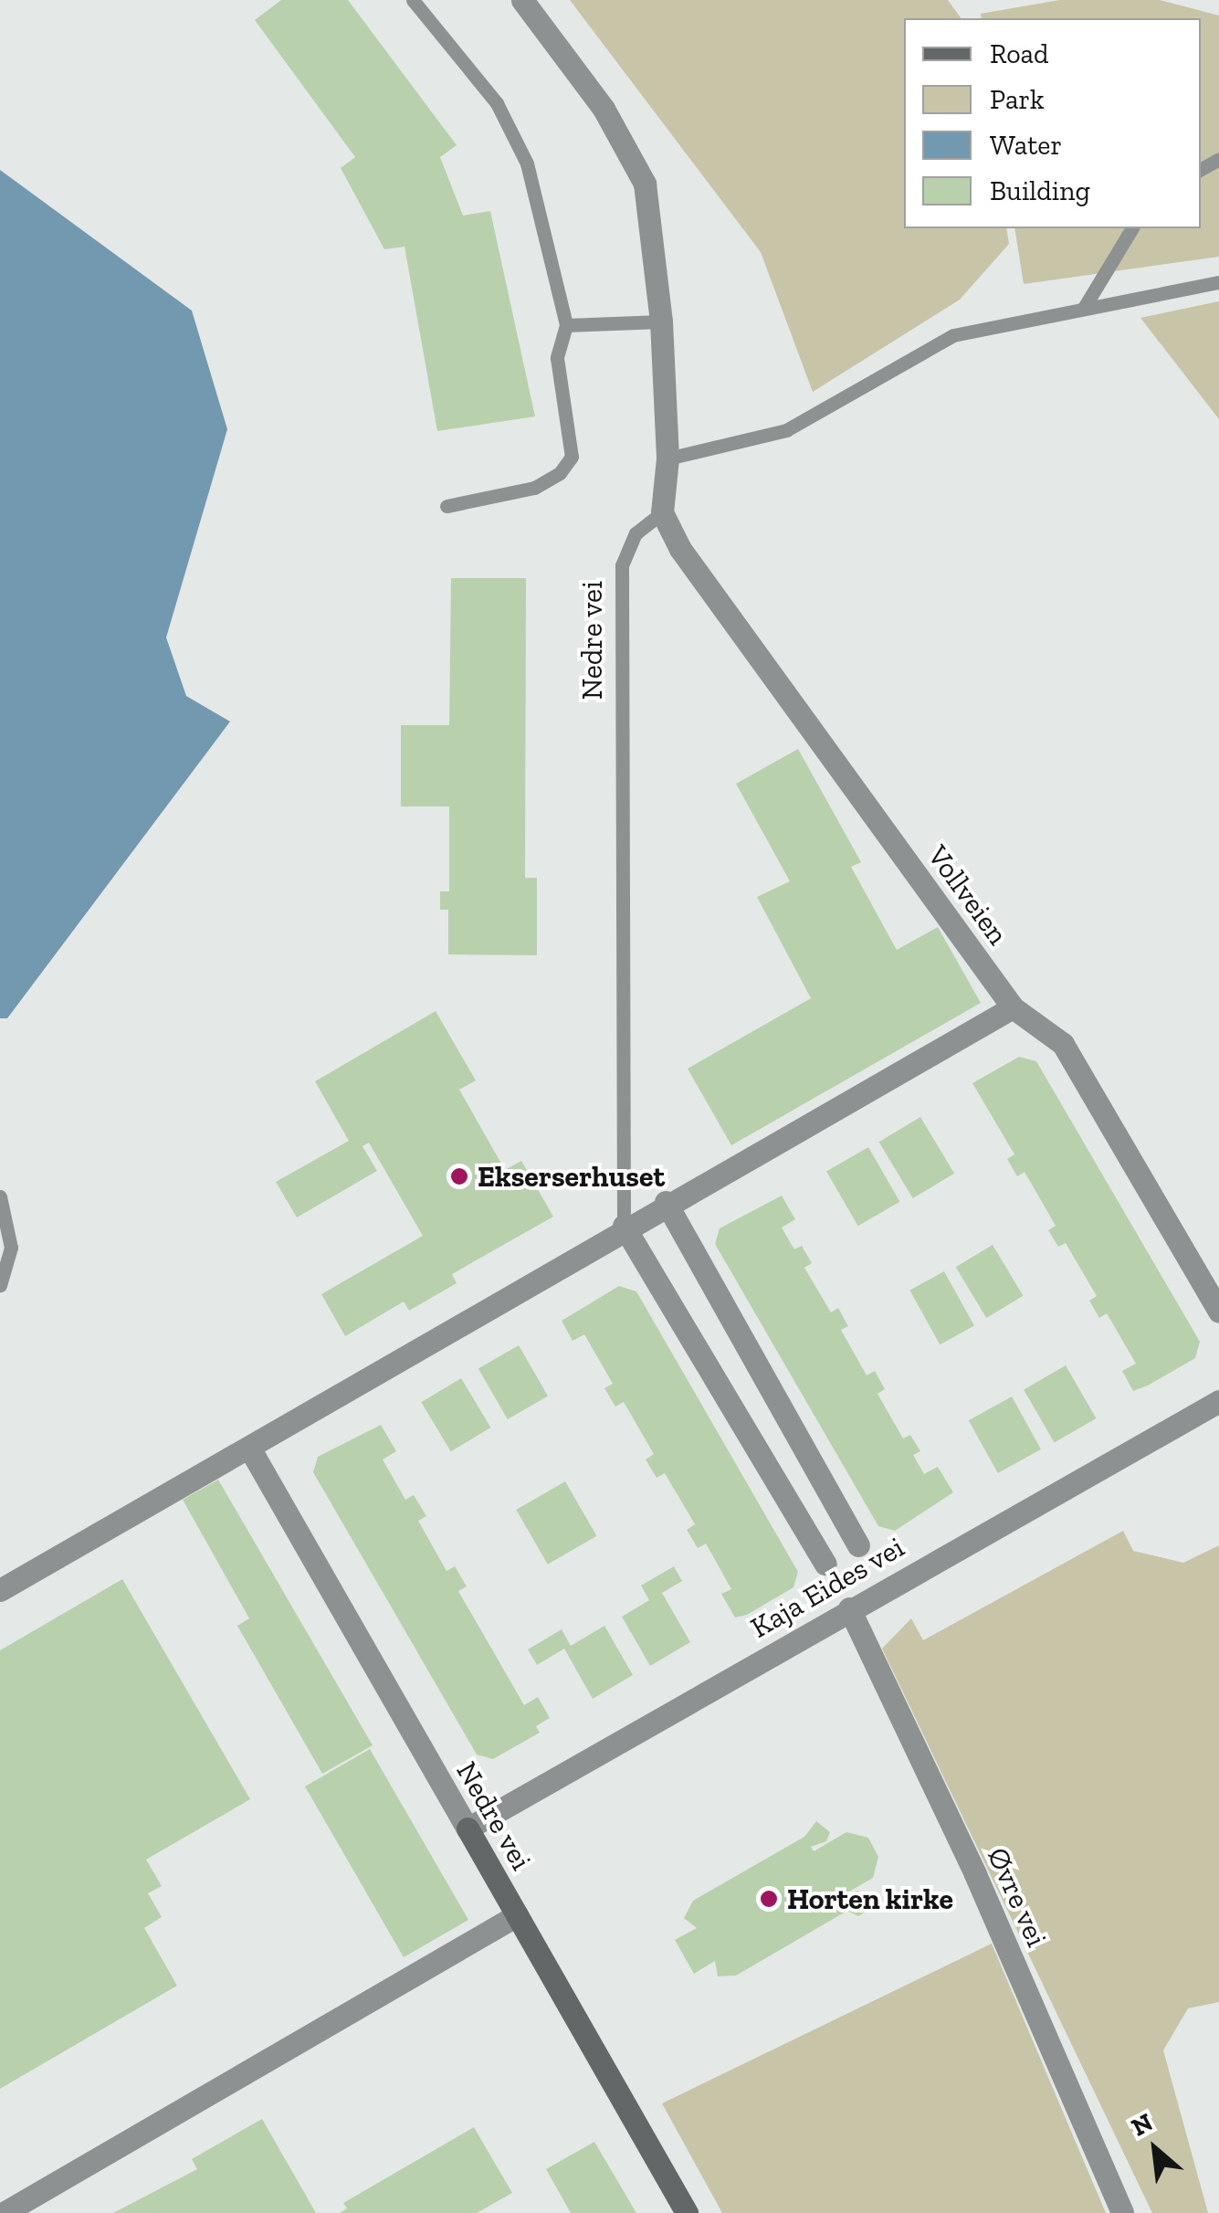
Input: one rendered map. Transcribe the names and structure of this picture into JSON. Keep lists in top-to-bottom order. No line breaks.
{"streets":{"main road":["Nedre vei"],"street":["Vollveien","Kaja Eides vei","Øvre vei"]},"crossings":[["Nedre vei","Vollveien"],["Nedre vei","Kaja Eides vei"],["Kaja Eides vei","Øvre vei"]],"places":["Ekserserhuset","Horten kirke"],"legend":["Road","Park","Water","Building"],"north":"top left"}
